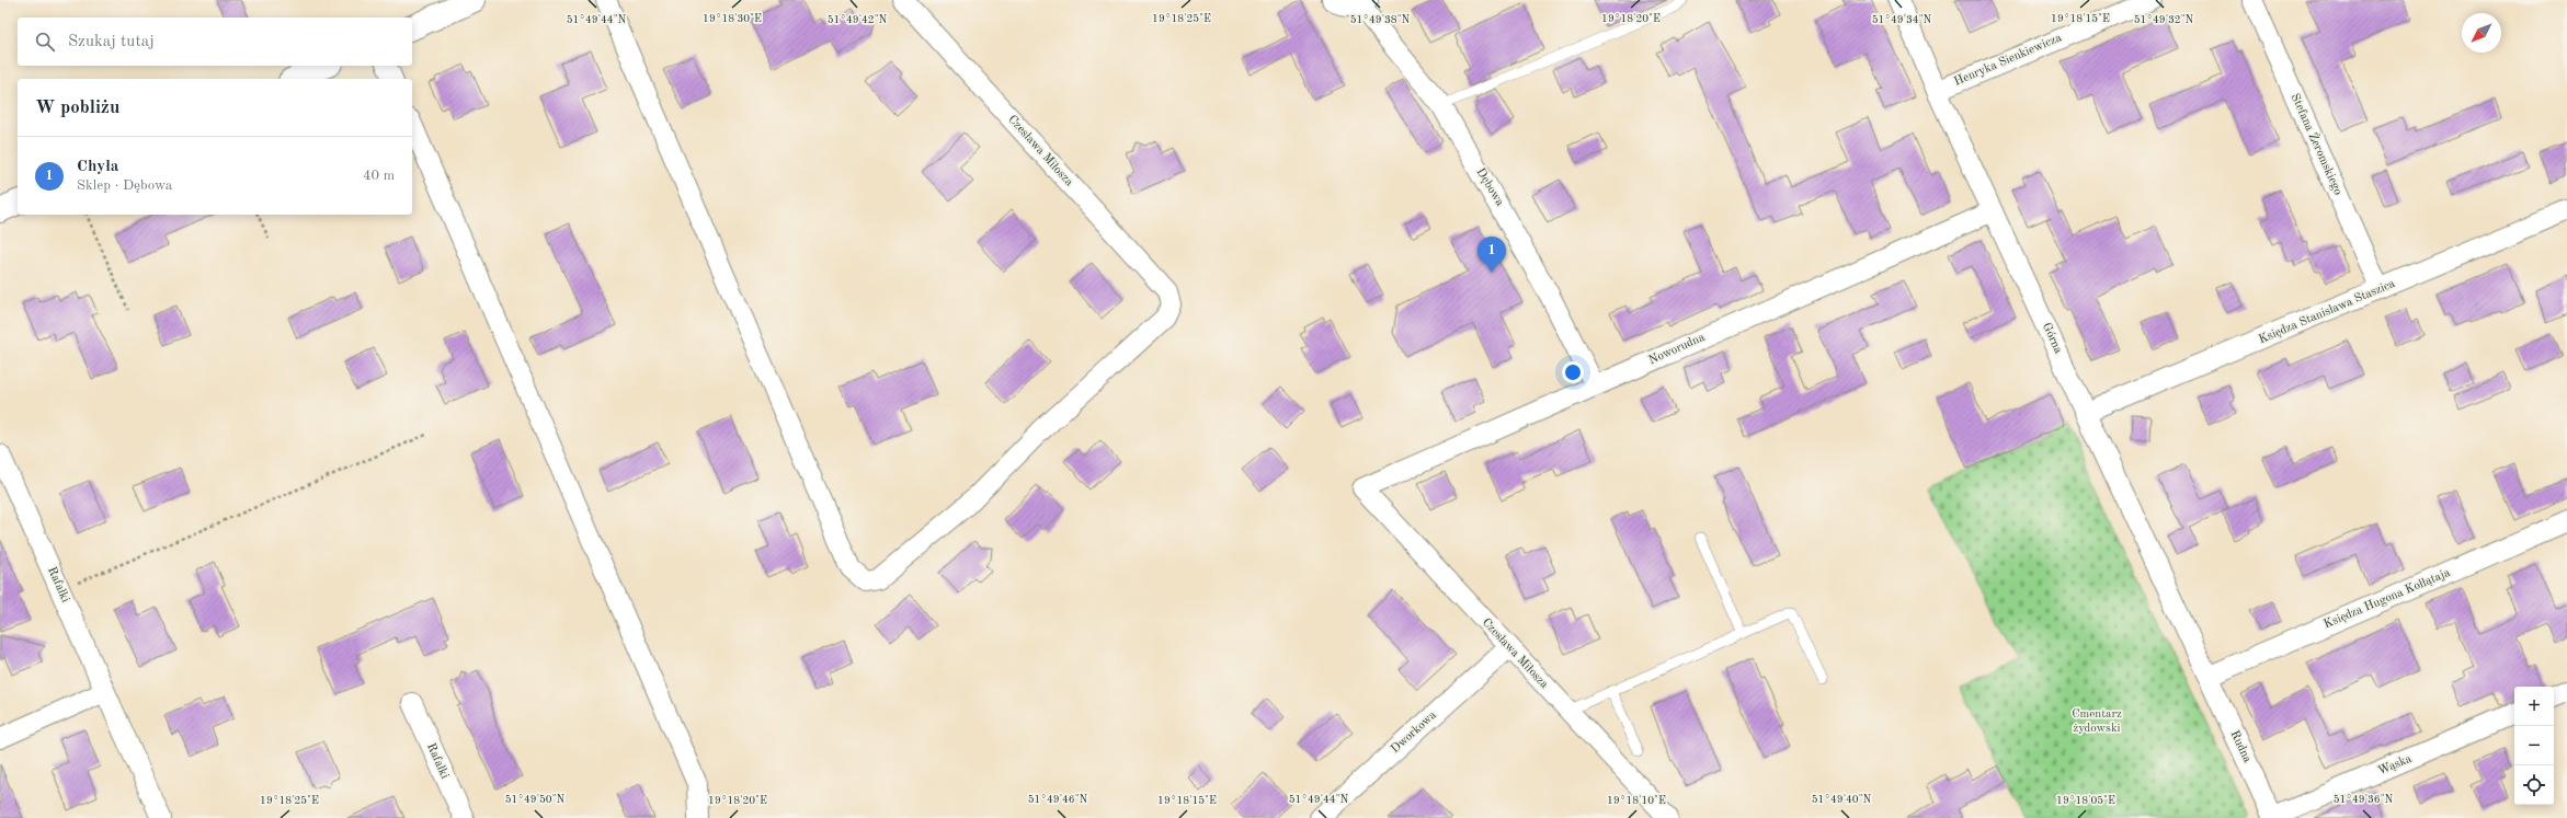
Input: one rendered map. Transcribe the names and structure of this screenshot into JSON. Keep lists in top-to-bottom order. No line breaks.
{"streets":{"street":["Henryka Sienkiewicza","Stefana Żeromskiego","Czesława Miłosza","Dębowa","Księdza Stanisława Staszica","Górna","Noworudna","Rafałki","Księdza Hugona Kołłątaja","Dworkowa","Rudna","Wąska"]},"crossings":[["Henryka Sienkiewicza","Górna"],["Stefana Żeromskiego","Księdza Stanisława Staszica"],["Czesława Miłosza","Noworudna"],["Czesława Miłosza","Dworkowa"],["Dębowa","Noworudna"],["Księdza Stanisława Staszica","Górna"],["Górna","Noworudna"],["Górna","Księdza Hugona Kołłątaja"],["Górna","Rudna"],["Księdza Hugona Kołłątaja","Rudna"],["Rudna","Wąska"]],"parks":["Cmentarz żydowski"],"north":"bottom left","page":{"search":"Szukaj tutaj","heading":"W pobliżu","list":[{"mark":"1","name":"Chyła","note":"Sklep · Dębowa","value":"40 m"}],"pins":"1","map_buttons":["+","−"]},"coordinates":["19°18'25\"E","19°18'20\"E","19°18'15\"E","19°18'30\"E","51°49'44\"N","51°49'42\"N","51°49'38\"N","51°49'34\"N","51°49'32\"N","51°49'50\"N","51°49'46\"N","51°49'40\"N","51°49'36\"N","19°18'10\"E","19°18'05\"E"]}
